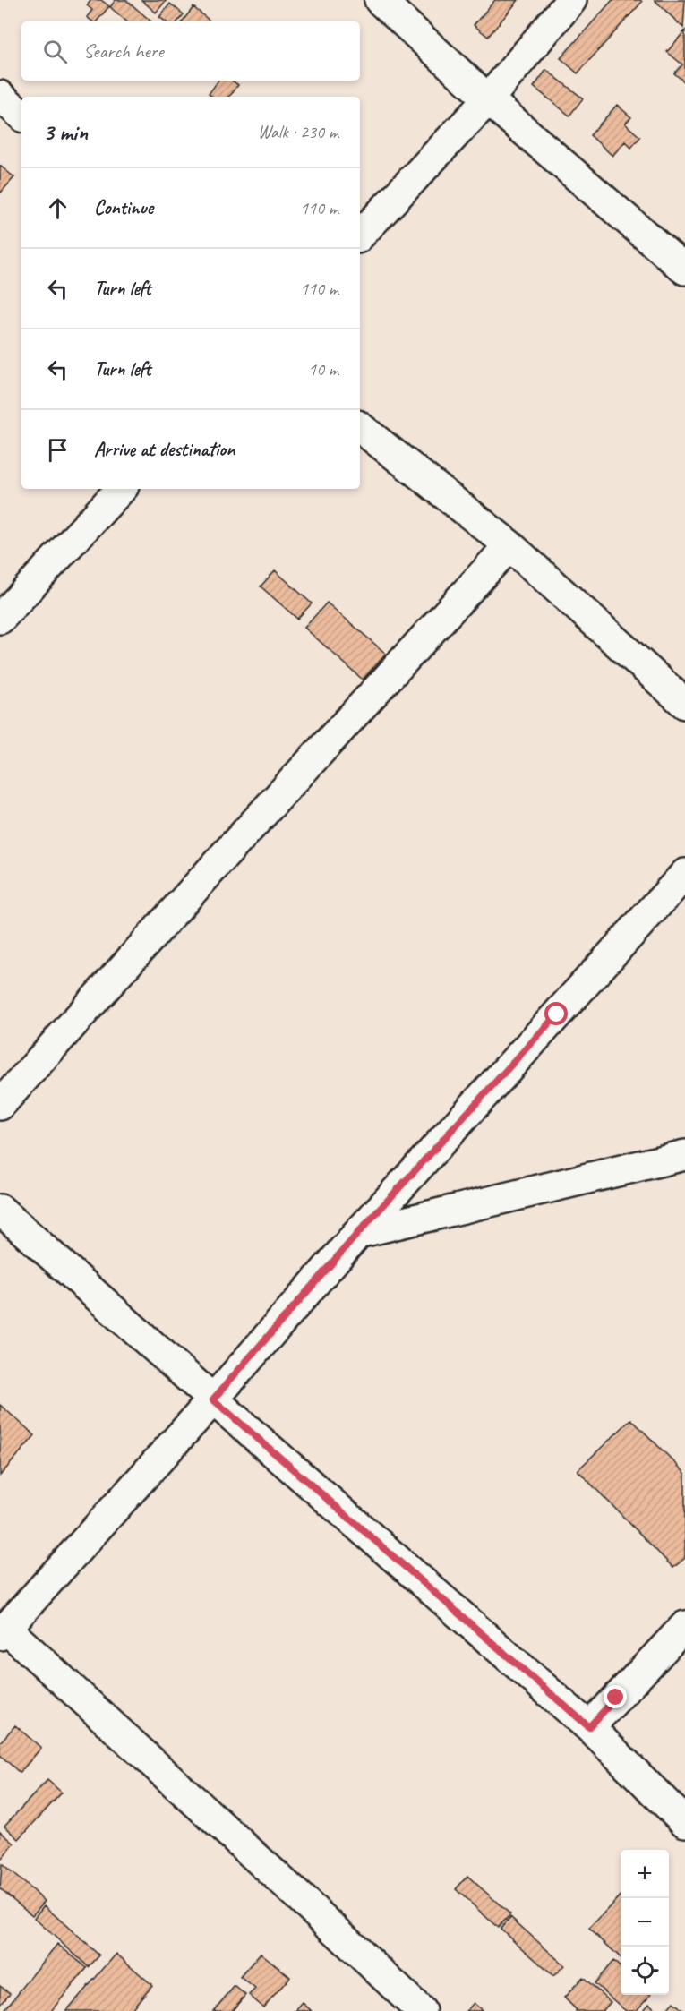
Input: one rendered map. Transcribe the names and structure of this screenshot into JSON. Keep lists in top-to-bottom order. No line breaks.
{"page":{"search":"Search here","heading":["3 min","Walk · 230 m"],"list":[["Continue","110 m"],["Turn left","110 m"],["Turn left","10 m"],"Arrive at destination"],"map_buttons":["+","−"]}}
